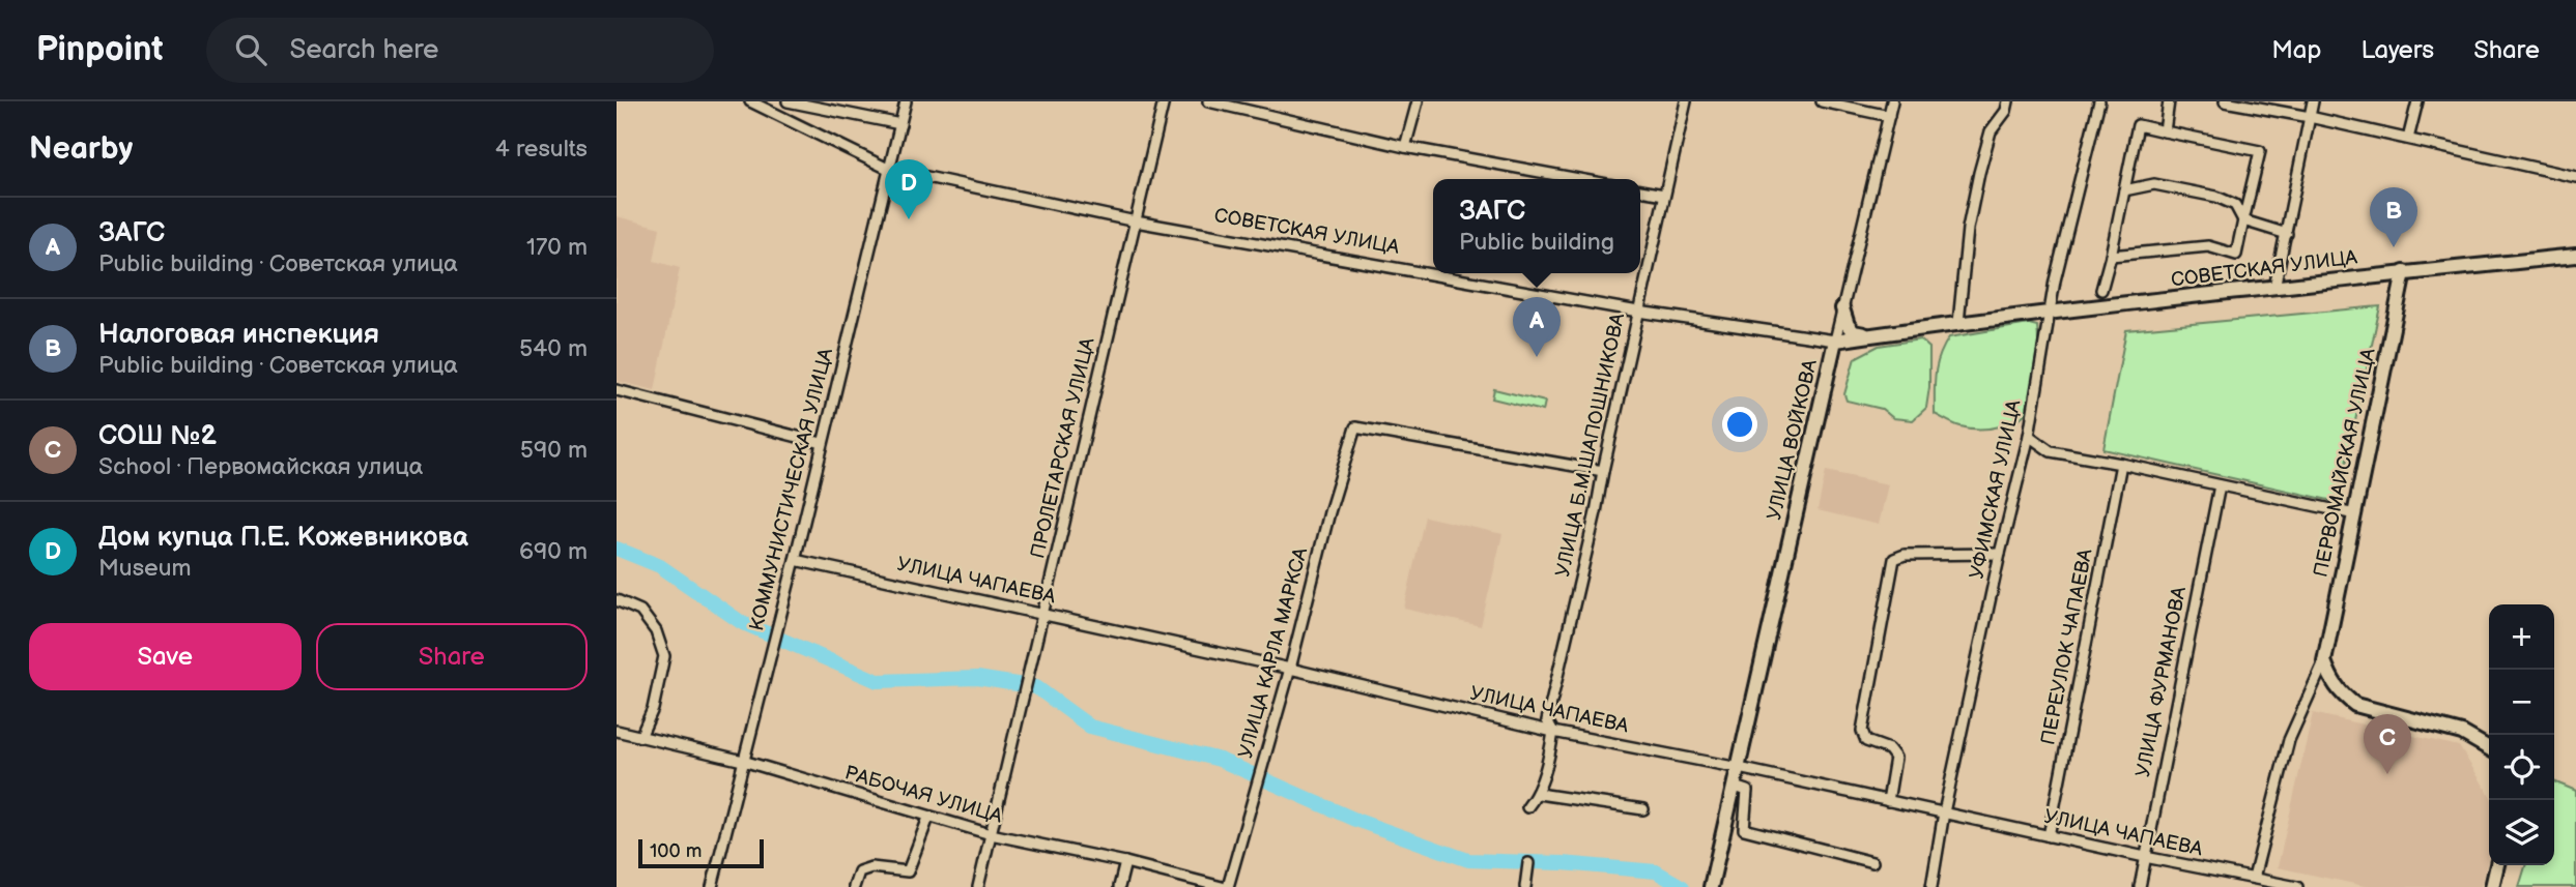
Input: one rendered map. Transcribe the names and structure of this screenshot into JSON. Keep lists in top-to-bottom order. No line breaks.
{"streets":{"main road":["СОВЕТСКАЯ УЛИЦА","УЛИЦА ВОЙКОВА","ПЕРВОМАЙСКАЯ УЛИЦА"],"street":["УЛИЦА Б.М.ШАПОШНИКОВА","ПРОЛЕТАРСКАЯ УЛИЦА","КОММУНИСТИЧЕСКАЯ УЛИЦА","УФИМСКАЯ УЛИЦА","УЛИЦА ЧАПАЕВА","ПЕРЕУЛОК ЧАПАЕВА","УЛИЦА КАРЛА МАРКСА","УЛИЦА ФУРМАНОВА","РАБОЧАЯ УЛИЦА"]},"crossings":[["СОВЕТСКАЯ УЛИЦА","УЛИЦА ВОЙКОВА"],["СОВЕТСКАЯ УЛИЦА","УЛИЦА Б.М.ШАПОШНИКОВА"],["СОВЕТСКАЯ УЛИЦА","ПРОЛЕТАРСКАЯ УЛИЦА"],["СОВЕТСКАЯ УЛИЦА","ПЕРВОМАЙСКАЯ УЛИЦА"],["СОВЕТСКАЯ УЛИЦА","КОММУНИСТИЧЕСКАЯ УЛИЦА"],["СОВЕТСКАЯ УЛИЦА","УФИМСКАЯ УЛИЦА"],["УЛИЦА ВОЙКОВА","УЛИЦА ЧАПАЕВА"],["УЛИЦА Б.М.ШАПОШНИКОВА","УЛИЦА ЧАПАЕВА"],["УЛИЦА Б.М.ШАПОШНИКОВА","УЛИЦА КАРЛА МАРКСА"],["ПРОЛЕТАРСКАЯ УЛИЦА","УЛИЦА ЧАПАЕВА"],["ПРОЛЕТАРСКАЯ УЛИЦА","РАБОЧАЯ УЛИЦА"],["ПЕРВОМАЙСКАЯ УЛИЦА","УЛИЦА ЧАПАЕВА"],["КОММУНИСТИЧЕСКАЯ УЛИЦА","УЛИЦА ЧАПАЕВА"],["КОММУНИСТИЧЕСКАЯ УЛИЦА","РАБОЧАЯ УЛИЦА"],["УФИМСКАЯ УЛИЦА","УЛИЦА ЧАПАЕВА"],["УЛИЦА ЧАПАЕВА","ПЕРЕУЛОК ЧАПАЕВА"],["УЛИЦА ЧАПАЕВА","УЛИЦА КАРЛА МАРКСА"],["УЛИЦА ЧАПАЕВА","УЛИЦА ФУРМАНОВА"]],"scale_bar":"100 m","page":{"header":"Pinpoint","search":"Search here","nav":["Map","Layers","Share"],"heading":["Nearby","4 results"],"pins":["D","B","A","C"],"popup":["ЗАГС","Public building"],"list":[{"mark":"A","name":"ЗАГС","note":"Public building · Советская улица","value":"170 m"},{"mark":"B","name":"Налоговая инспекция","note":"Public building · Советская улица","value":"540 m"},{"mark":"C","name":"СОШ №2","note":"School · Первомайская улица","value":"590 m"},{"mark":"D","name":"Дом купца П.Е. Кожевникова","note":"Museum","value":"690 m"}],"buttons":["Save","Share"],"map_buttons":["+","−"],"scale":"100 m"}}
